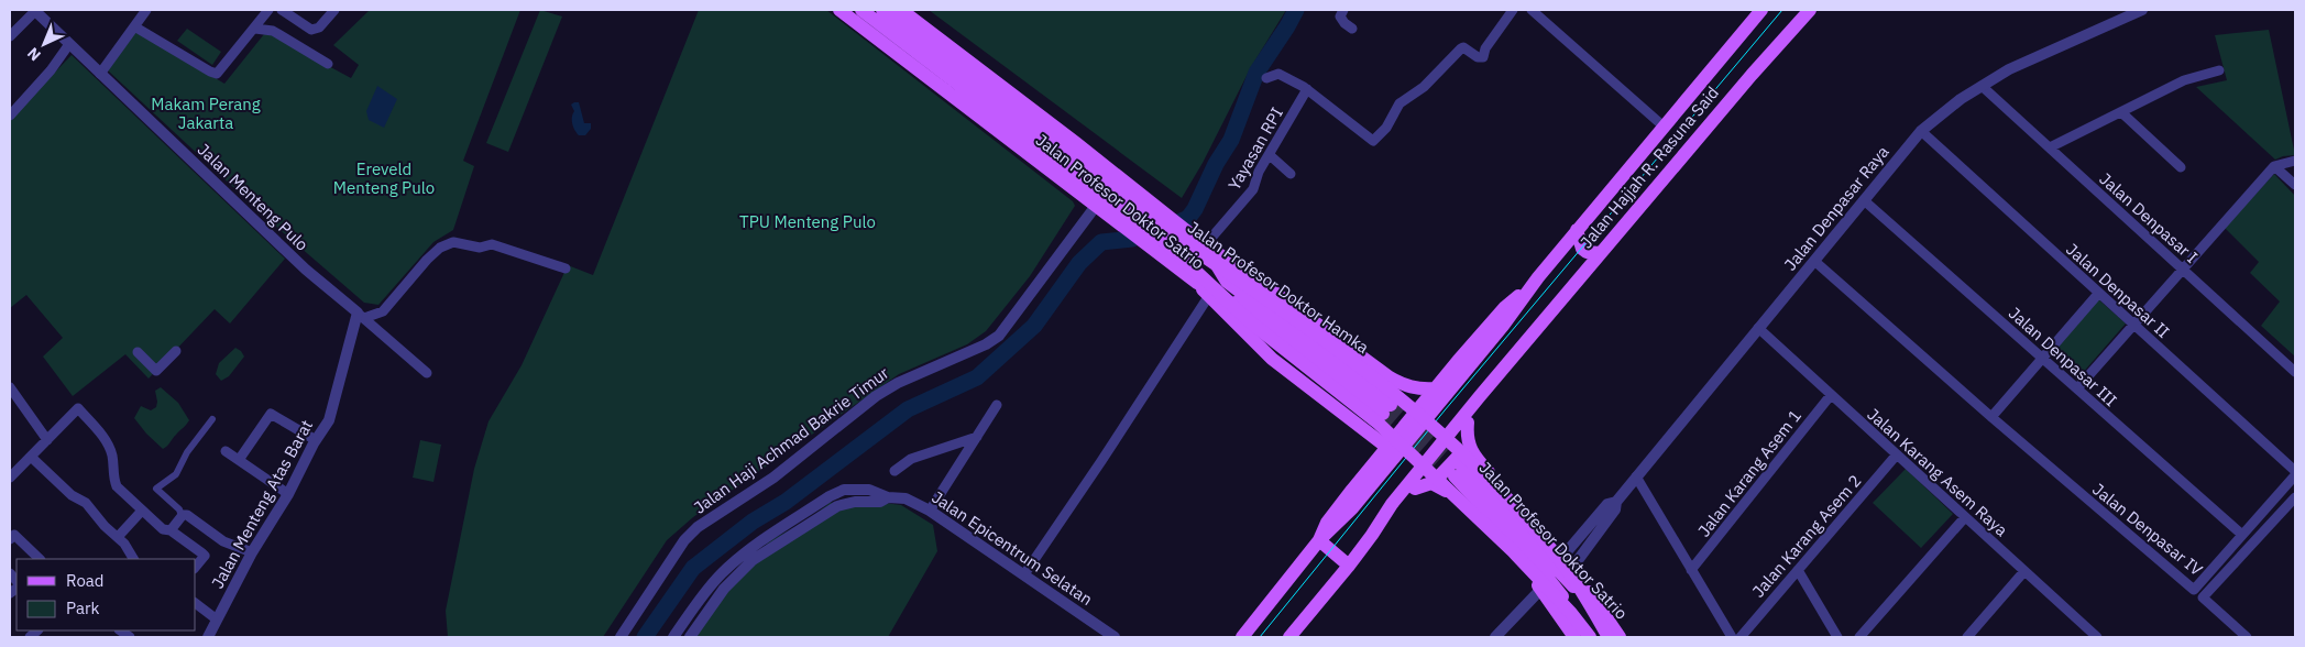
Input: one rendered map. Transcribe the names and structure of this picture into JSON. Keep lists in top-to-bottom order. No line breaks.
{"streets":{"main road":["Jalan Hajjah R. Rasuna Said","Jalan Profesor Doktor Satrio","Jalan Profesor Doktor Hamka"],"street":["Yayasan RPI","Jalan Menteng Pulo","Jalan Denpasar Raya","Jalan Denpasar I","Jalan Denpasar II","Jalan Denpasar III","Jalan Haji Achmad Bakrie Timur","Jalan Karang Asem Raya","Jalan Karang Asem 1","Jalan Menteng Atas Barat","Jalan Denpasar IV","Jalan Karang Asem 2","Jalan Epicentrum Selatan"]},"crossings":[["Yayasan RPI","Jalan Profesor Doktor Satrio"],["Jalan Menteng Pulo","Jalan Menteng Atas Barat"],["Jalan Profesor Doktor Satrio","Jalan Haji Achmad Bakrie Timur"],["Jalan Denpasar Raya","Jalan Denpasar I"],["Jalan Denpasar Raya","Jalan Denpasar II"],["Jalan Denpasar Raya","Jalan Denpasar III"],["Jalan Denpasar Raya","Jalan Karang Asem Raya"],["Jalan Denpasar Raya","Jalan Denpasar IV"],["Jalan Denpasar III","Jalan Denpasar IV"],["Jalan Karang Asem Raya","Jalan Karang Asem 1"],["Jalan Karang Asem Raya","Jalan Karang Asem 2"]],"parks":["Makam Perang Jakarta","Ereveld Menteng Pulo","TPU Menteng Pulo"],"legend":["Road","Park"],"north":"bottom left"}
